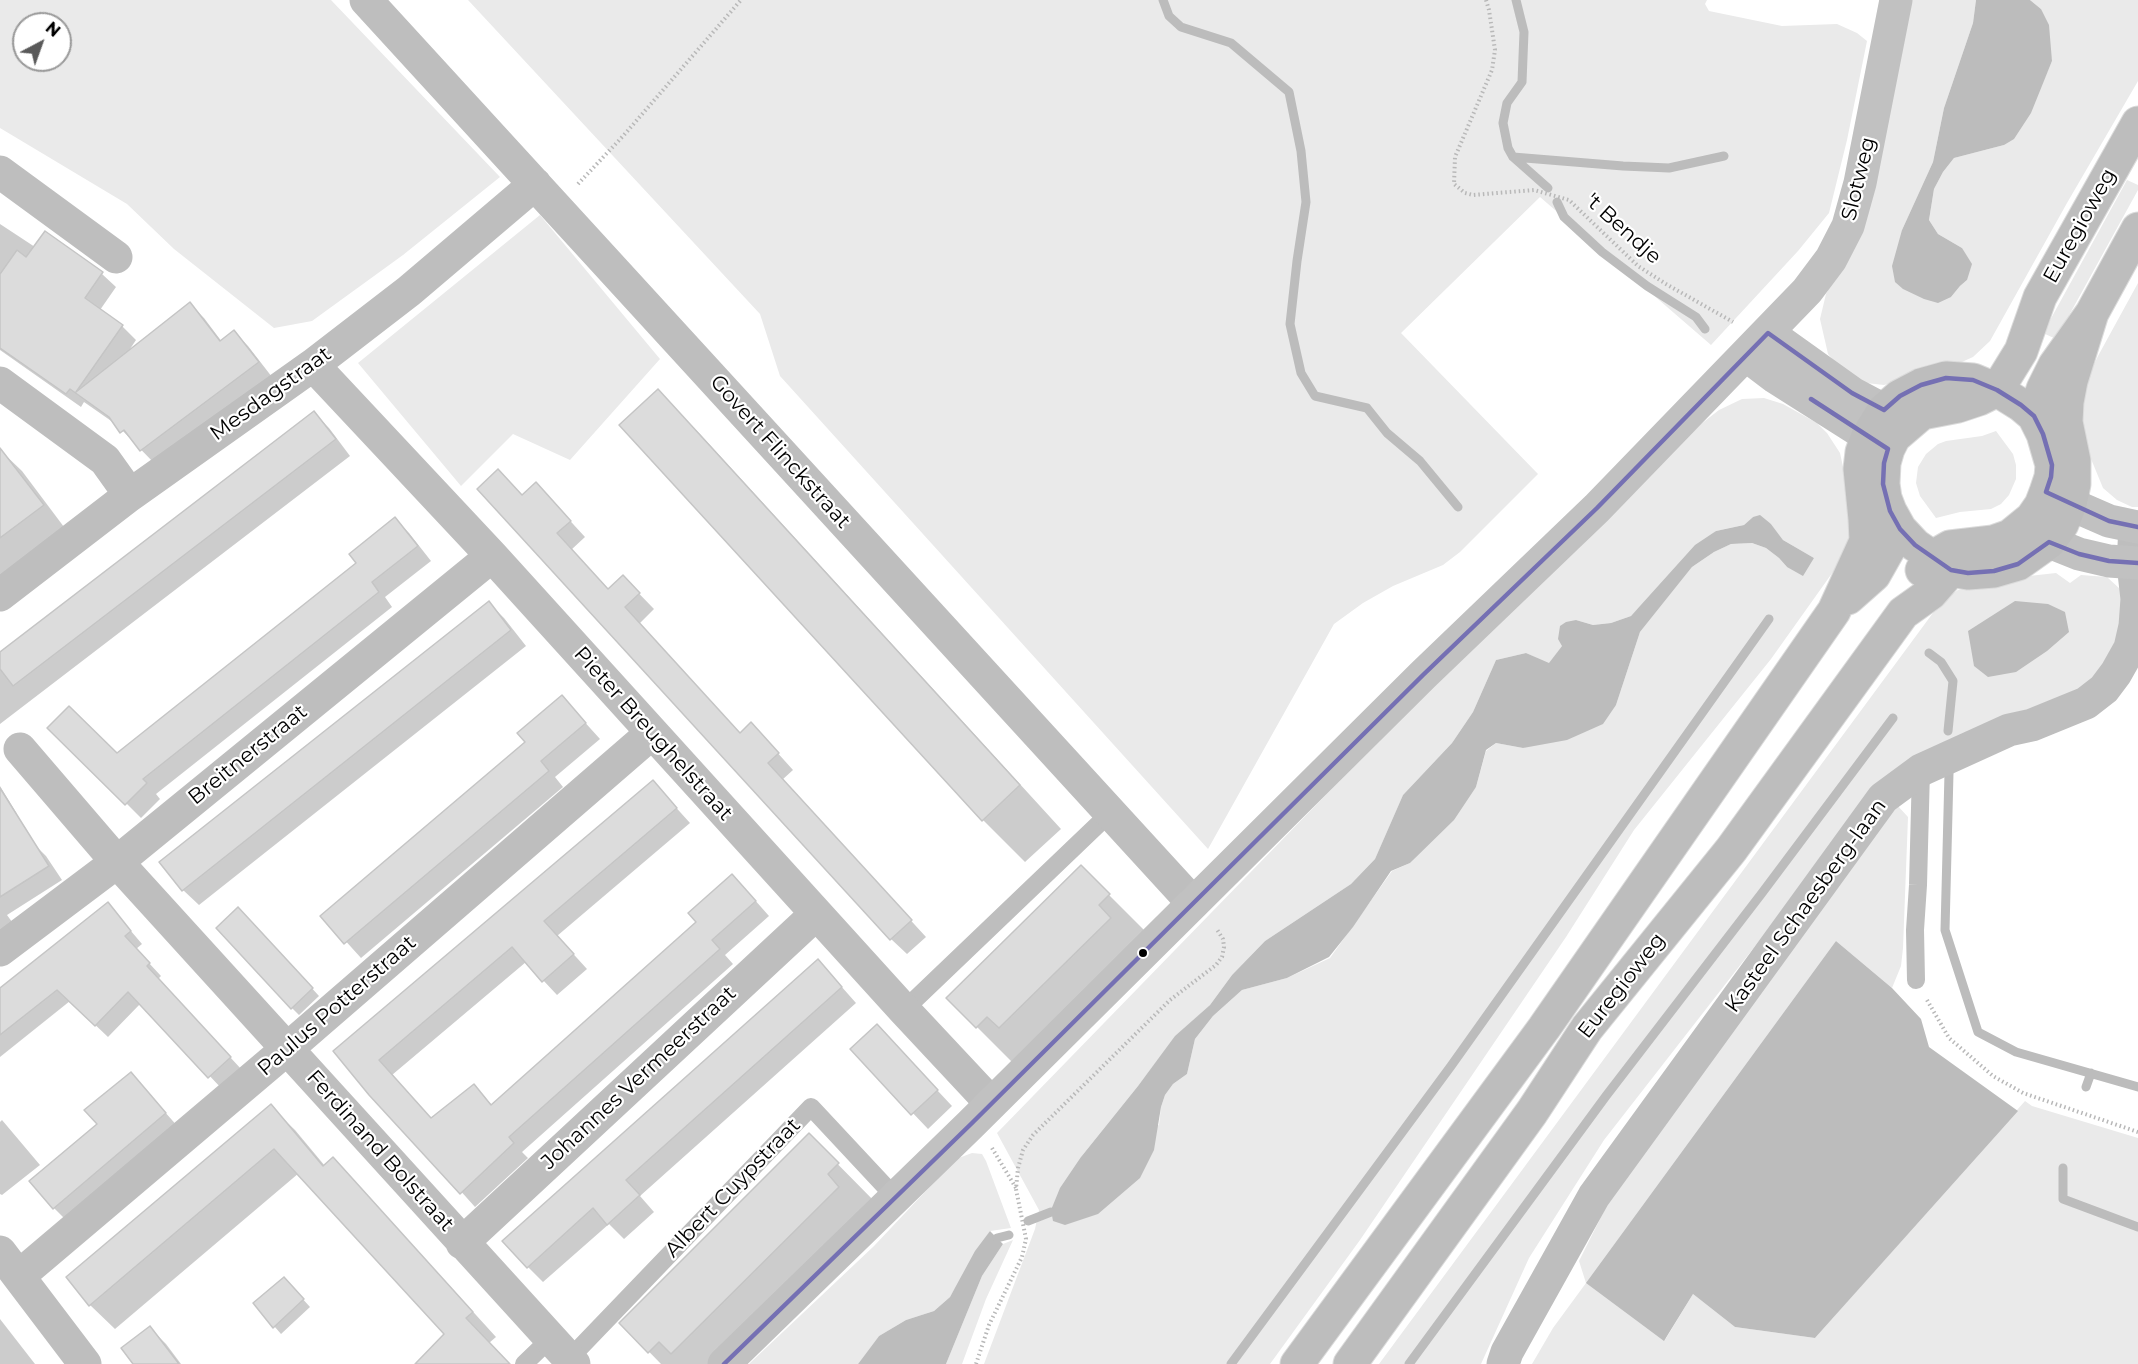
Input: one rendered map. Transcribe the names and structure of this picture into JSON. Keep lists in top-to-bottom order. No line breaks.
{"streets":{"main road":["Euregioweg"],"street":["Slotweg","Mesdagstraat","Govert Flinckstraat","Pieter Breughelstraat","Breitnerstraat","Kasteel Schaesberg-laan","Paulus Potterstraat","Johannes Vermeerstraat","Ferdinand Bolstraat"],"lane":["Albert Cuypstraat"],"path":["'t Bendje"]},"crossings":[["Slotweg","'t Bendje"],["Slotweg","Govert Flinckstraat"],["Mesdagstraat","Govert Flinckstraat"],["Mesdagstraat","Pieter Breughelstraat"],["Pieter Breughelstraat","Breitnerstraat"],["Pieter Breughelstraat","Paulus Potterstraat"],["Pieter Breughelstraat","Johannes Vermeerstraat"],["Breitnerstraat","Ferdinand Bolstraat"],["Paulus Potterstraat","Ferdinand Bolstraat"],["Johannes Vermeerstraat","Ferdinand Bolstraat"],["Ferdinand Bolstraat","Albert Cuypstraat"]],"north":"top right"}
